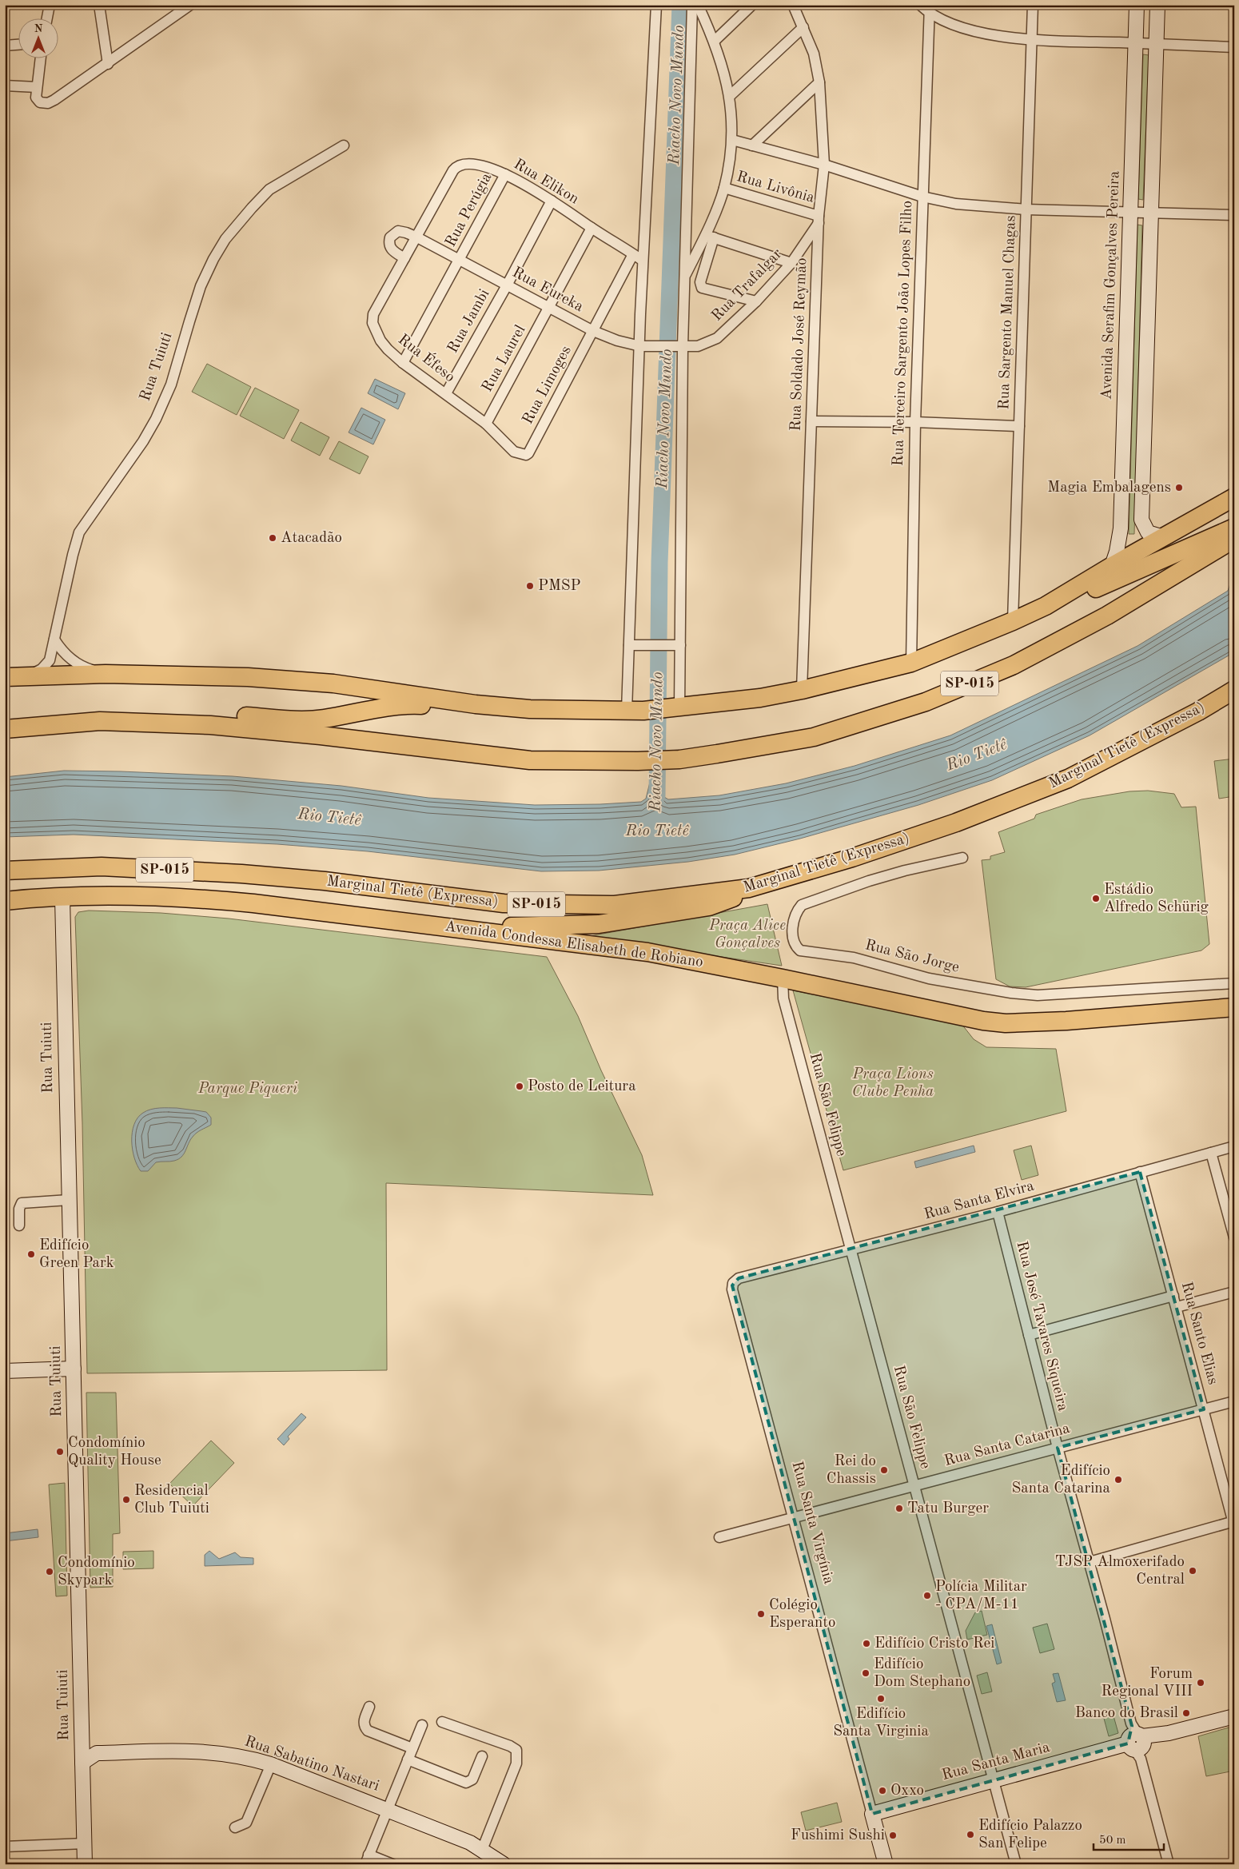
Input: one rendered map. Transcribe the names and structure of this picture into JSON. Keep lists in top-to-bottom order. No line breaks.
{"streets":{"highway":["SP-015","Marginal Tietê (Expressa)","Avenida Condessa Elisabeth de Robiano"],"street":["Rua Elikon","Rua Livônia","Rua Perúgia","Rua Trafalgar","Avenida Serafim Gonçalves Pereira","Rua Eureka","Rua Sargento Manuel Chagas","Rua Jambi","Rua Terceiro Sargento João Lopes Filho","Rua Soldado José Reymão","Rua Éfeso","Rua Laurel","Rua Tuiuti","Rua Limoges","Rua São Jorge","Rua São Felippe","Rua Santa Elvira","Rua José Tavares Siqueira","Rua Santo Elias","Rua Santa Catarina","Rua Santa Virgínia","Rua Santa Maria","Rua Sabatino Nastari"]},"crossings":[["Rua Elikon","Rua Perúgia"],["Rua Elikon","Rua Eureka"],["Rua Elikon","Rua Jambi"],["Rua Elikon","Rua Éfeso"],["Rua Elikon","Rua Laurel"],["Rua Elikon","Rua Limoges"],["Rua Livônia","Rua Trafalgar"],["Rua Livônia","Rua Soldado José Reymão"],["Rua Perúgia","Rua Eureka"],["Rua Perúgia","Rua Éfeso"],["Rua Trafalgar","Rua Eureka"],["Rua Trafalgar","Rua Soldado José Reymão"],["Rua Eureka","Rua Jambi"],["Rua Eureka","Rua Éfeso"],["Rua Eureka","Rua Laurel"],["Rua Eureka","Rua Limoges"],["Rua Jambi","Rua Éfeso"],["Rua Éfeso","Rua Laurel"],["Rua Éfeso","Rua Limoges"],["Rua Tuiuti","Avenida Condessa Elisabeth de Robiano"],["Avenida Condessa Elisabeth de Robiano","Rua São Felippe"],["Rua São Felippe","Rua Santa Elvira"],["Rua São Felippe","Rua Santa Catarina"],["Rua São Felippe","Rua Santa Maria"],["Rua Santa Elvira","Rua José Tavares Siqueira"],["Rua Santa Elvira","Rua Santo Elias"],["Rua Santa Elvira","Rua Santa Virgínia"],["Rua José Tavares Siqueira","Rua Santa Catarina"],["Rua José Tavares Siqueira","Rua Santa Maria"],["Rua Santo Elias","Rua Santa Catarina"],["Rua Santa Catarina","Rua Santa Virgínia"],["Rua Santa Virgínia","Rua Santa Maria"]],"water":["Riacho Novo Mundo","Rio Tietê"],"parks":["Praça Alice Gonçalves","Praça Lions Clube Penha","Parque Piqueri"],"places":["Magia Embalagens","Atacadão","PMSP","Estádio Alfredo Schürig","Posto de Leitura","Edifício Green Park","Condomínio Quality House","Rei do Chassis","Edifício Santa Catarina","Residencial Club Tuiuti","Tatu Burger","TJSP Almoxerifado Central","Condomínio Skypark","Polícia Militar - CPA/M-11","Colégio Esperanto","Edifício Cristo Rei","Edifício Dom Stephano","Forum Regional VIII","Edifício Santa Virginia","Banco do Brasil","Oxxo","Edifício Palazzo San Felipe","Fushimi Sushi"],"scale_bar":"50 m","north":"top"}
